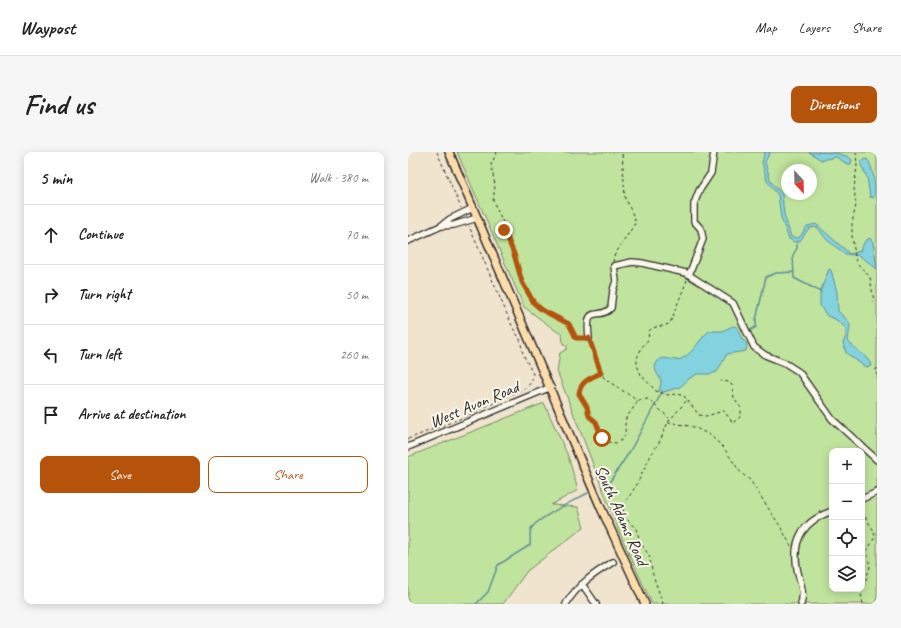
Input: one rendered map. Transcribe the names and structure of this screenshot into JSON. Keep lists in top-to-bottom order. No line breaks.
{"streets":{"main road":["South Adams Road"],"street":["West Avon Road"]},"crossings":[["West Avon Road","South Adams Road"]],"north":"bottom","page":{"header":"Waypost","nav":["Map","Layers","Share"],"buttons":["Directions",["Save","Share"]],"title":"Find us","heading":["5 min","Walk · 380 m"],"list":[["Continue","70 m"],["Turn right","50 m"],["Turn left","260 m"],"Arrive at destination"],"map_buttons":["+","−"]}}
